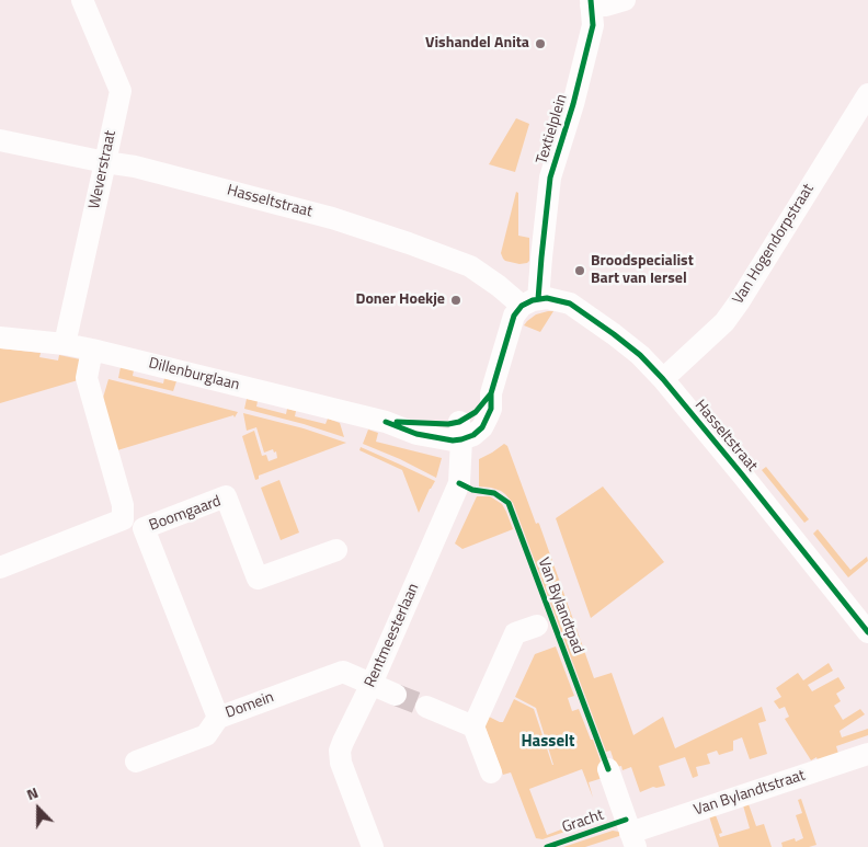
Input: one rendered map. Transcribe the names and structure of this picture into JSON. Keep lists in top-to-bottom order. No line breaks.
{"streets":{"street":["Textielplein","Weverstraat","Hasseltstraat","Van Hogendorpstraat","Dillenburglaan","Boomgaard","Rentmeesterlaan","Domein","Van Bylandtstraat"],"cycle path":["Van Bylandtpad","Gracht"]},"crossings":[["Textielplein","Hasseltstraat"],["Weverstraat","Hasseltstraat"],["Weverstraat","Dillenburglaan"],["Hasseltstraat","Van Hogendorpstraat"],["Dillenburglaan","Rentmeesterlaan"],["Boomgaard","Domein"],["Rentmeesterlaan","Domein"]],"districts":["Hasselt"],"places":["Vishandel Anita","Broodspecialist Bart van Iersel","Doner Hoekje"],"north":"top"}
